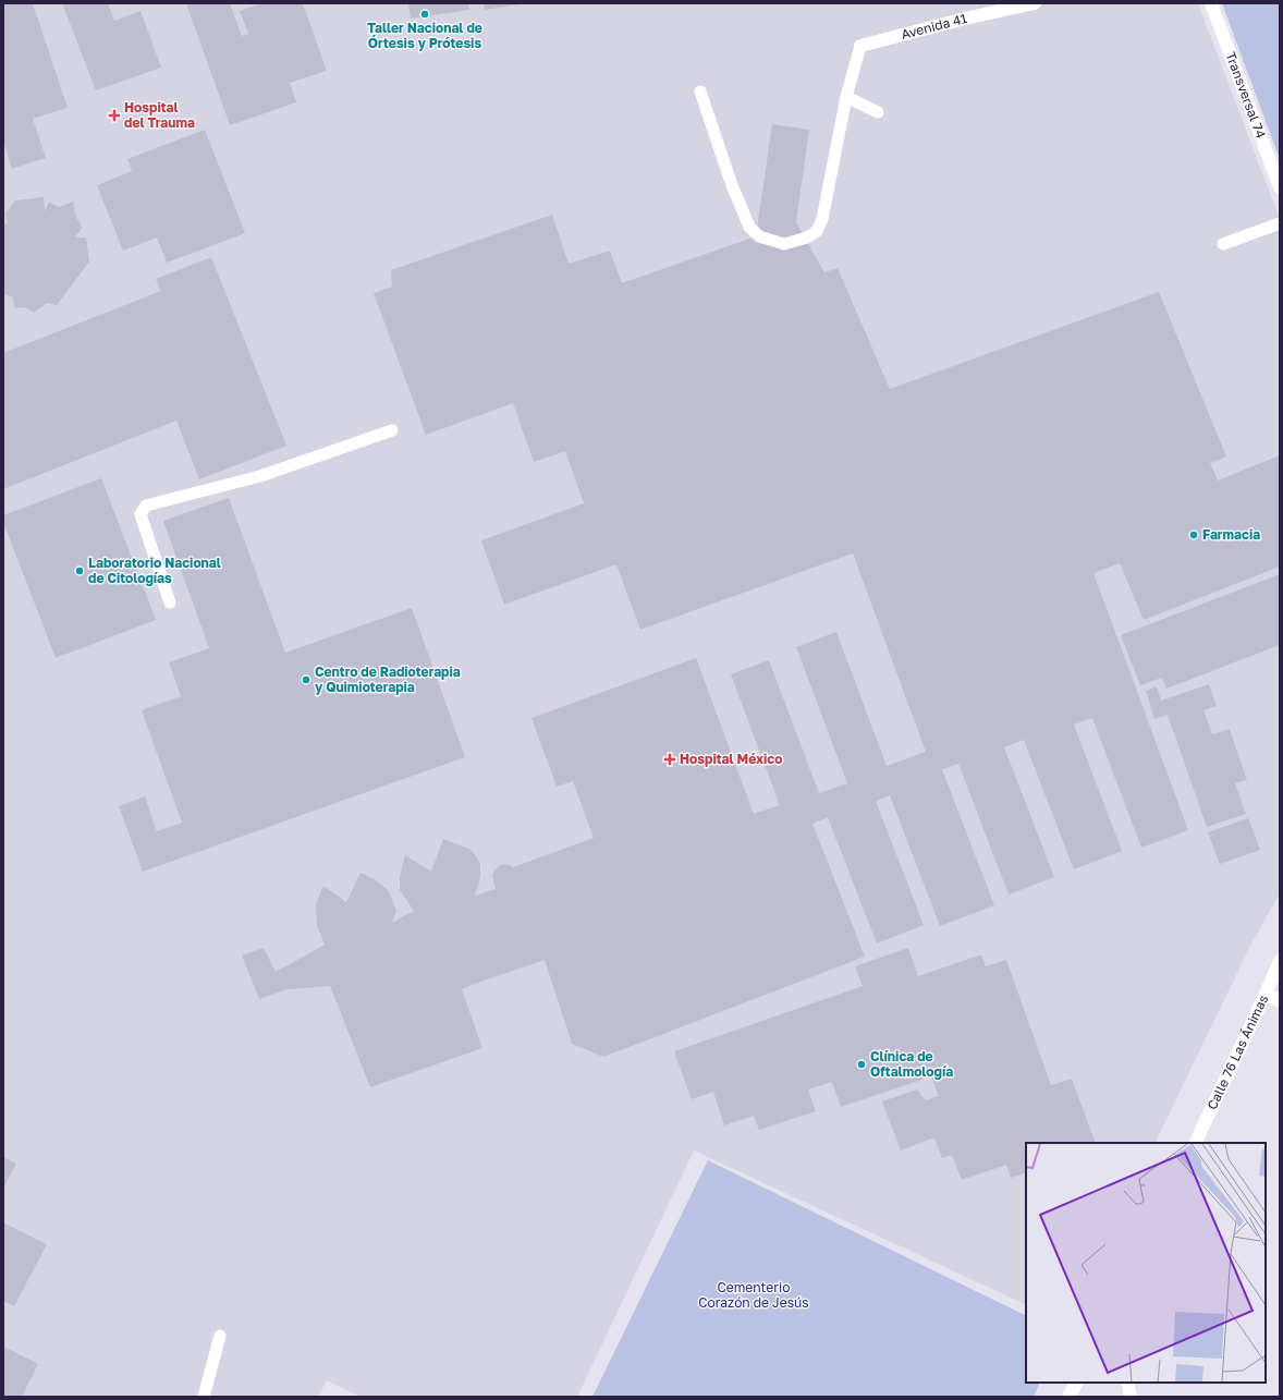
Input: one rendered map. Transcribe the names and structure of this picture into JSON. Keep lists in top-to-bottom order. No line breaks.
{"streets":{"street":["Avenida 41","Transversal 74","Calle 76 Las Ánimas"]},"parks":["Cementerio Corazón de Jesús"],"places":{"other":["Taller Nacional de Órtesis y Prótesis","Farmacia","Laboratorio Nacional de Citologías","Centro de Radioterapia y Quimioterapia","Clínica de Oftalmología"],"health":["Hospital del Trauma","Hospital México"]}}
